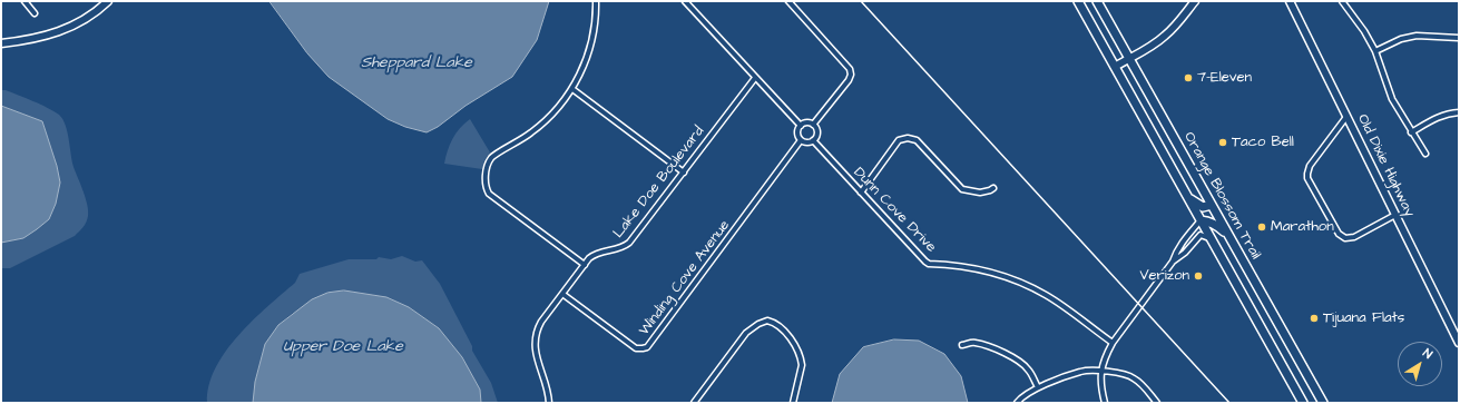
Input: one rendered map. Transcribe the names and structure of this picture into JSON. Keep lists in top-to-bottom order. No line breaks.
{"streets":{"main road":["Orange Blossom Trail"],"street":["Old Dixie Highway","Lake Doe Boulevard","Dunn Cove Drive","Winding Cove Avenue"]},"crossings":[["Lake Doe Boulevard","Winding Cove Avenue"],["Dunn Cove Drive","Winding Cove Avenue"]],"water":["Sheppard Lake","Upper Doe Lake"],"places":["7-Eleven","Taco Bell","Marathon","Verizon","Tijuana Flats"],"north":"top right"}
